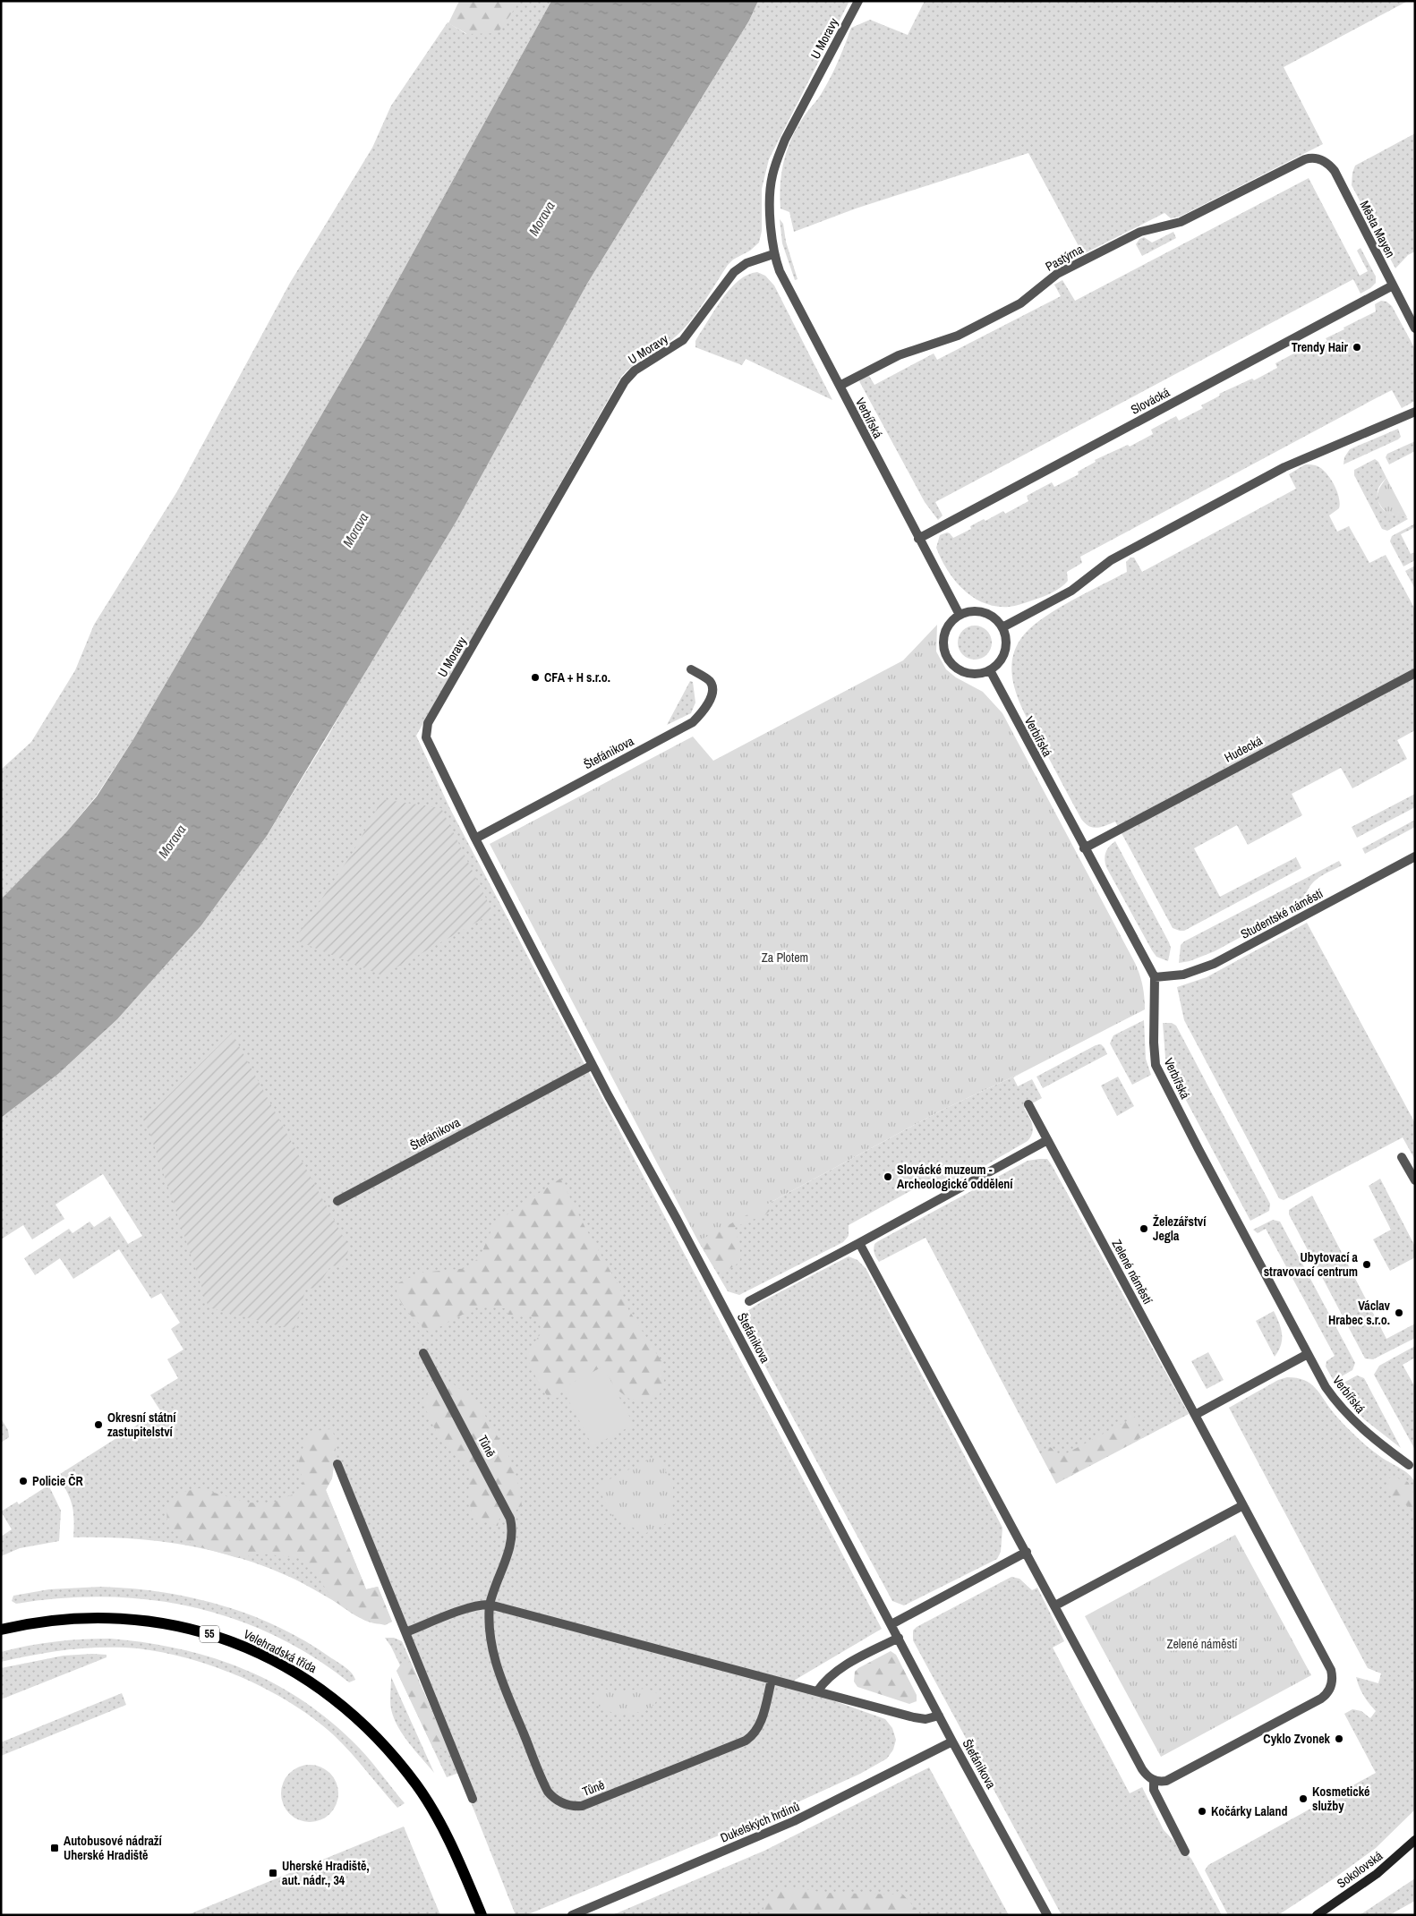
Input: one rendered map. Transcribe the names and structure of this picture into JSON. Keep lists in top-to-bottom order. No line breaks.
{"streets":{"main road":["55","Velehradská třída","Sokolovská"],"street":["U Moravy","Města Mayen","Pastýrna","Slovácká","Verbířská","Hudecká","Štefánikova","Studentské náměstí","Zelené náměstí","Tůně","Dukelských hrdinů"]},"crossings":[["U Moravy","Verbířská"],["U Moravy","Štefánikova"],["Města Mayen","Pastýrna"],["Města Mayen","Slovácká"],["Pastýrna","Verbířská"],["Slovácká","Verbířská"],["Verbířská","Hudecká"],["Verbířská","Studentské náměstí"],["Štefánikova","Zelené náměstí"],["Štefánikova","Dukelských hrdinů"]],"water":["Morava"],"parks":["Za Plotem","Zelené náměstí"],"places":{"other":["Trendy Hair","CFA + H s.r.o.","Slovácké muzeum - Archeologické oddělení","Železářství Jegla","Ubytovací a stravovací centrum","Václav Hrabec s.r.o.","Okresní státní zastupitelství","Policie ČR","Cyklo Zvonek","Kosmetické služby","Kočárky Laland"],"transit":["Autobusové nádraží Uherské Hradiště","Uherské Hradiště, aut. nádr., 34"]}}
